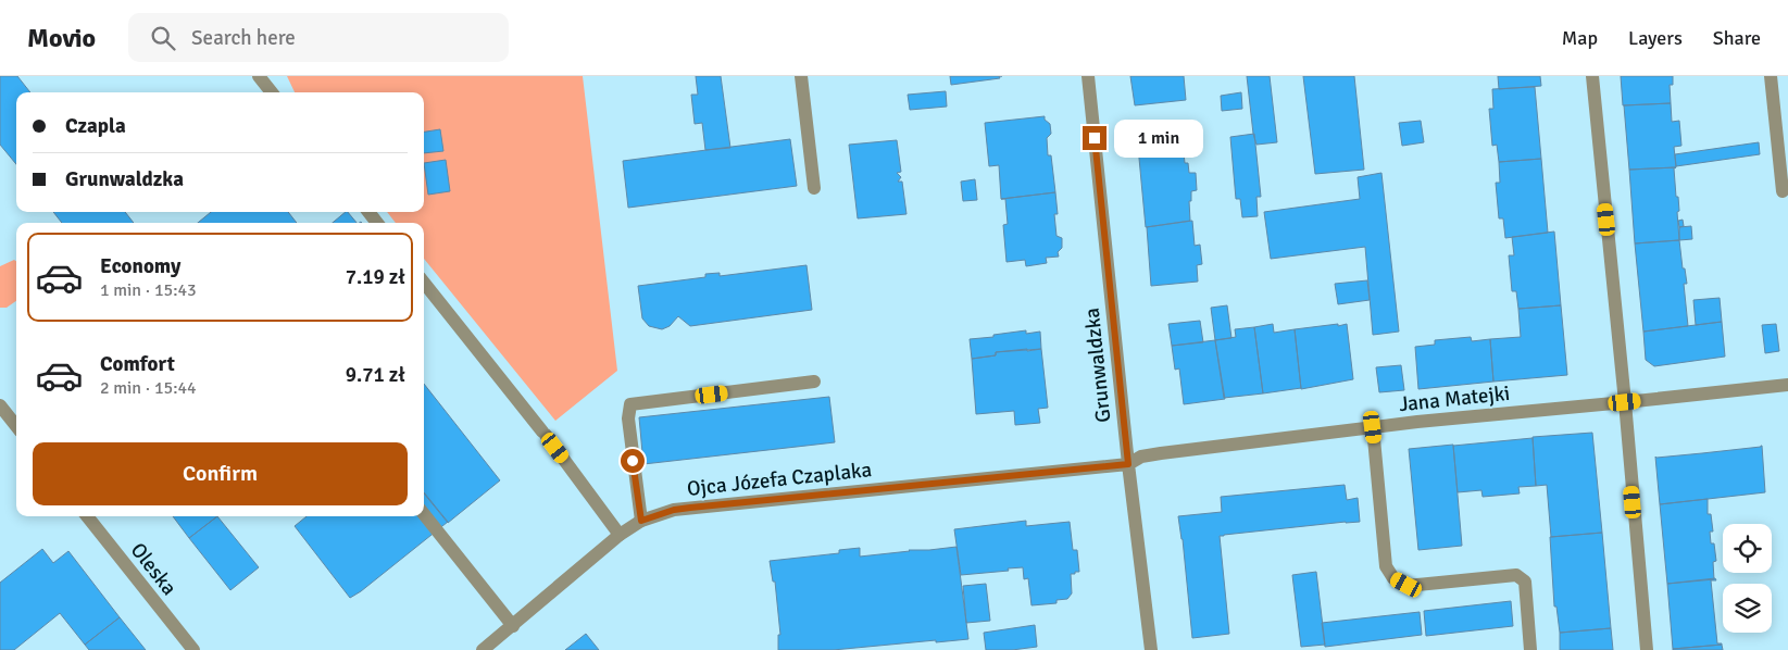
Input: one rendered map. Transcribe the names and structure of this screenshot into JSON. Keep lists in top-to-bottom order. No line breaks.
{"streets":{"street":["Grunwaldzka","Jana Matejki","Ojca Józefa Czaplaka","Oleska"]},"crossings":[["Grunwaldzka","Jana Matejki"],["Grunwaldzka","Ojca Józefa Czaplaka"],["Jana Matejki","Ojca Józefa Czaplaka"]],"page":{"header":"Movio","search":"Search here","nav":["Map","Layers","Share"],"banner":["Czapla","Grunwaldzka"],"bubble":"1 min","list":[{"name":"Economy","note":"1 min · 15:43","value":"7.19 zł"},{"name":"Comfort","note":"2 min · 15:44","value":"9.71 zł"}],"buttons":"Confirm"}}
